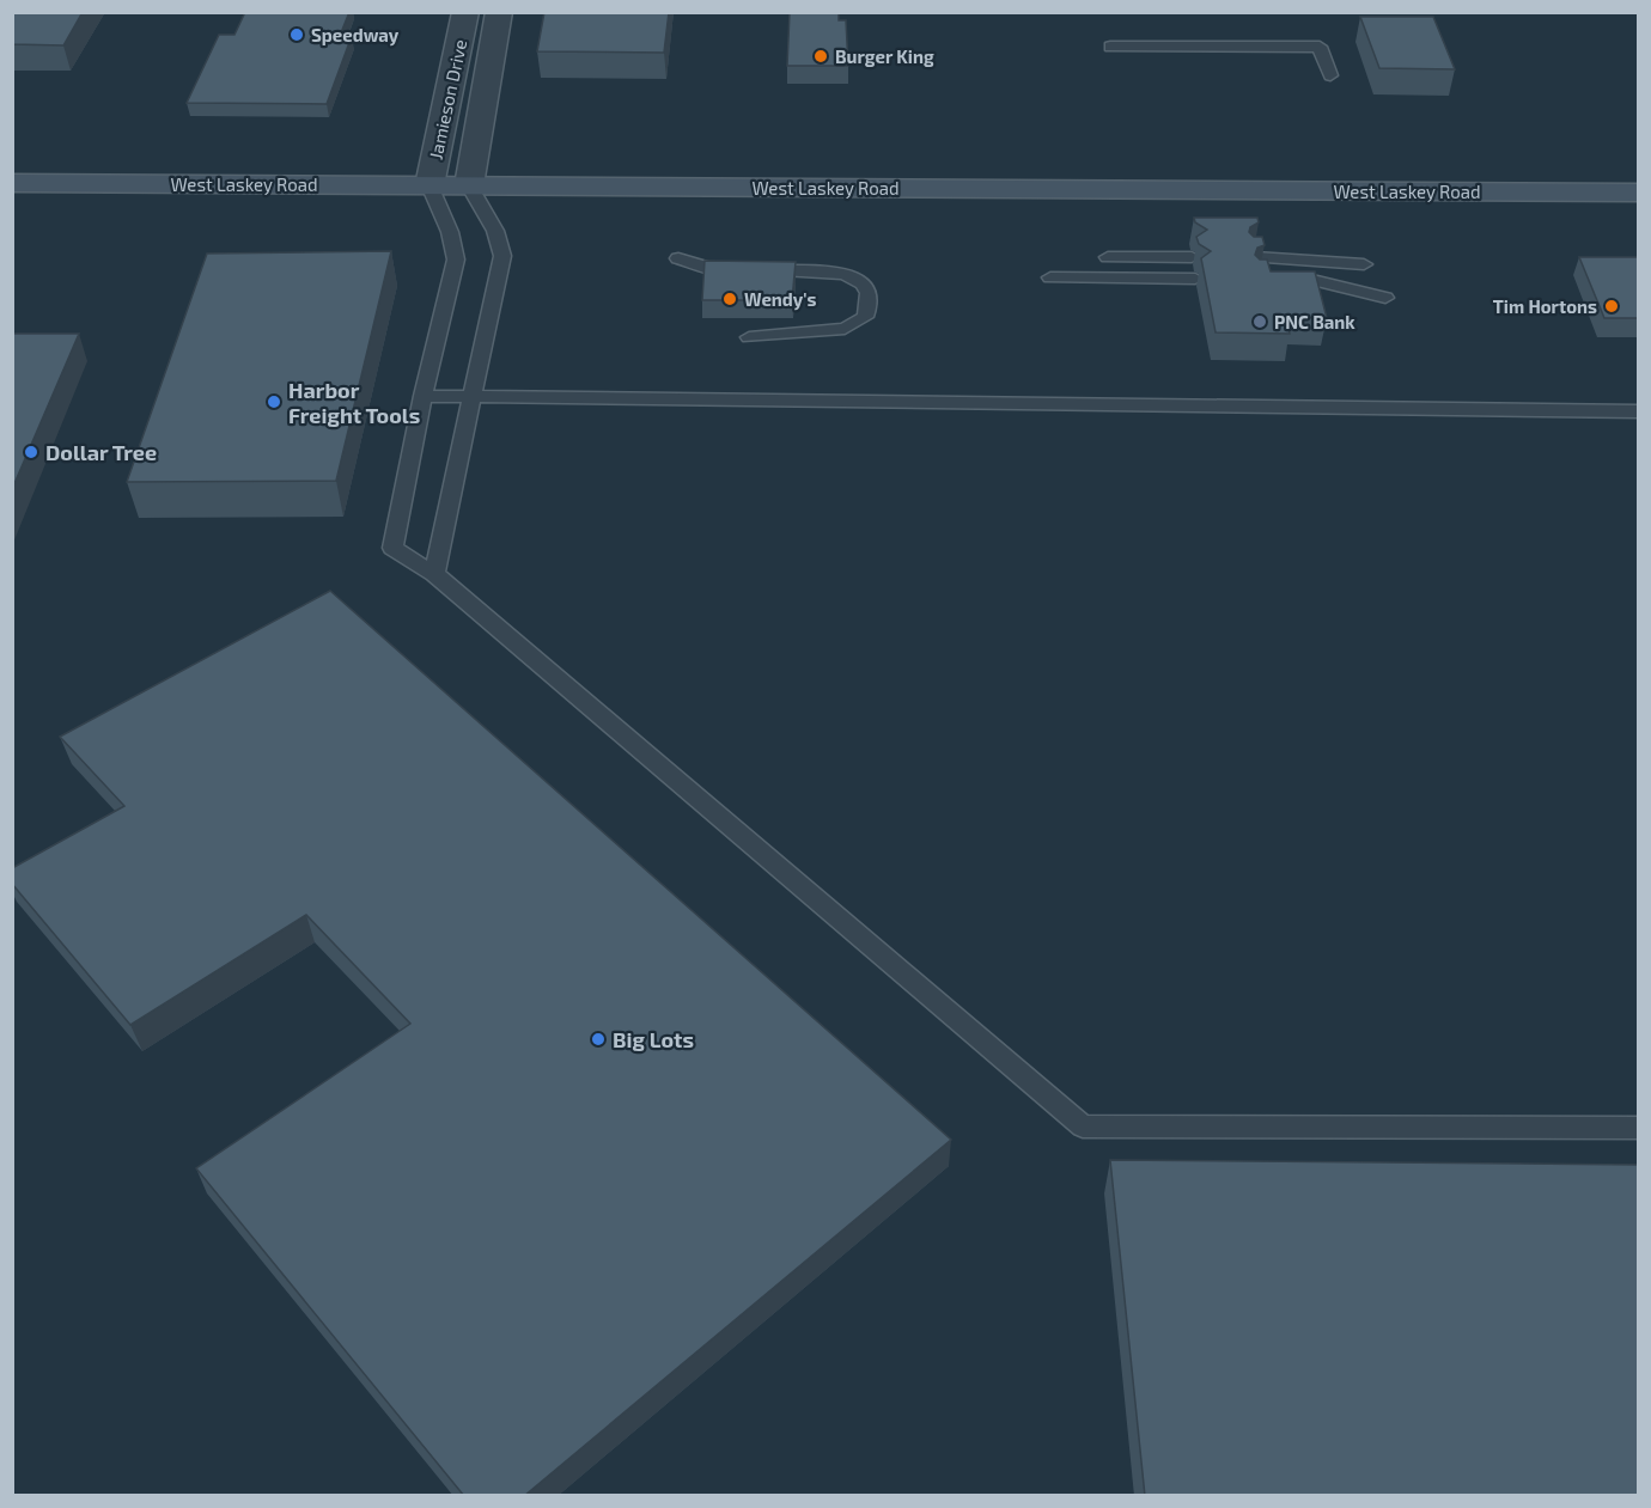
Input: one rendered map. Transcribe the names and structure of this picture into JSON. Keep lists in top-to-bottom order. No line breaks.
{"streets":{"main road":["West Laskey Road"],"street":["Jamieson Drive"]},"crossings":[["Jamieson Drive","West Laskey Road"]],"places":["Speedway","Burger King","Wendy's","Tim Hortons","PNC Bank","Harbor Freight Tools","Dollar Tree","Big Lots"]}
